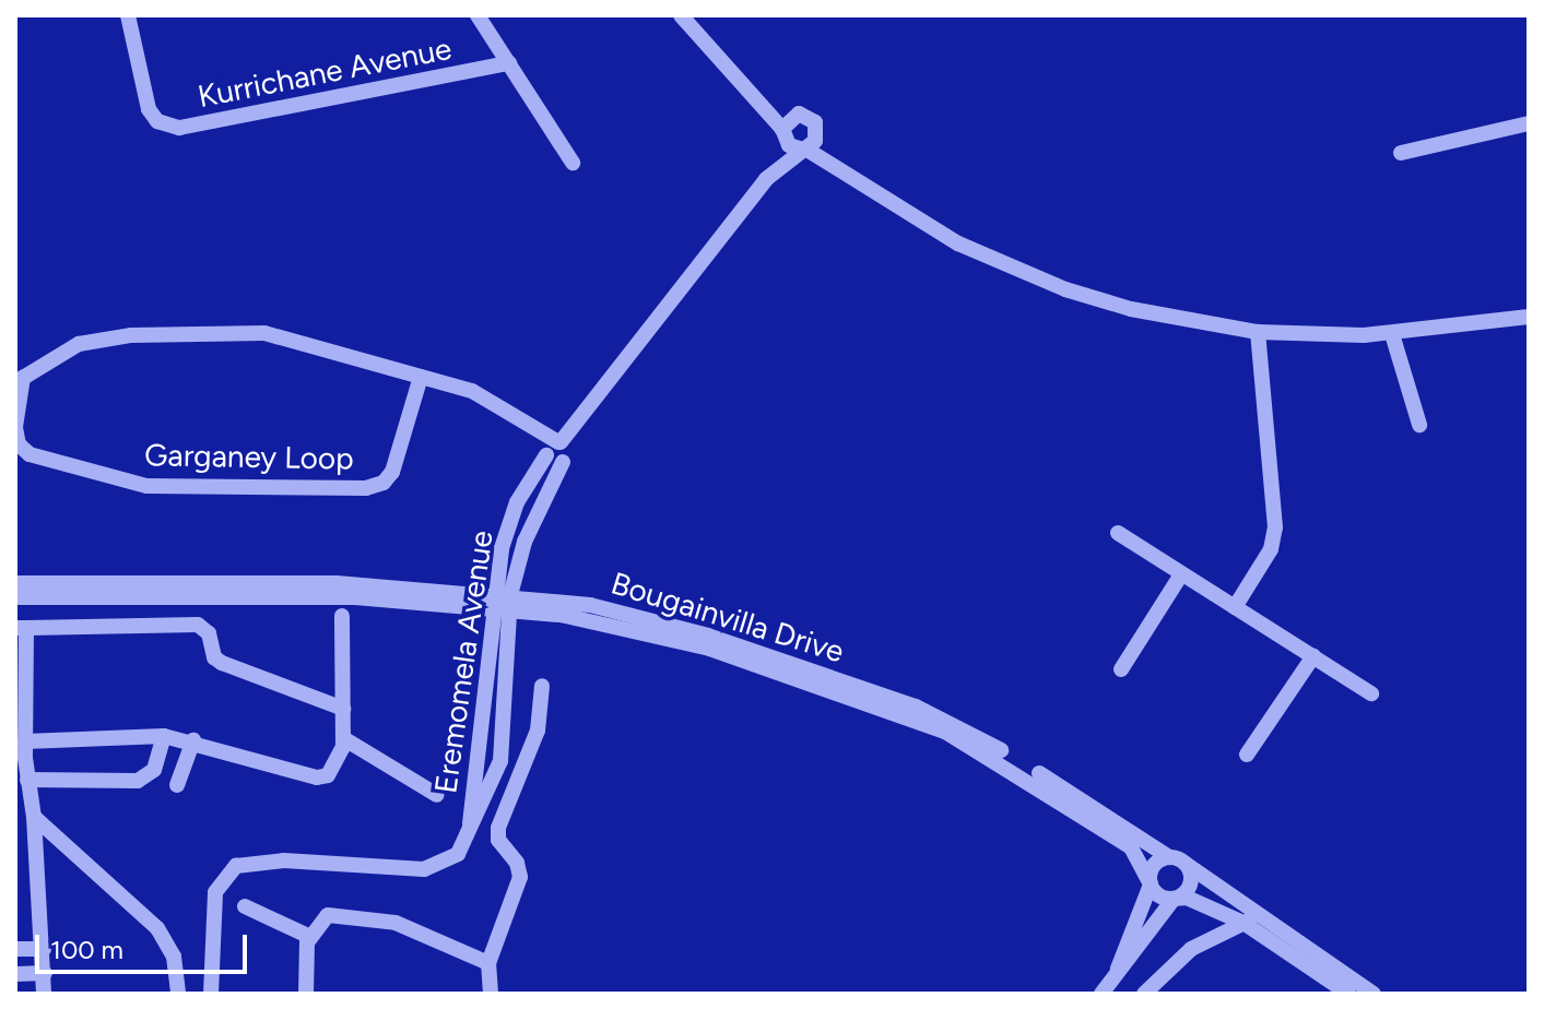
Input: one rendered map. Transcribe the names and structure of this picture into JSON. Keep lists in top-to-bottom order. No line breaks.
{"streets":{"street":["Kurrichane Avenue","Garganey Loop","Bougainvilla Drive","Eremomela Avenue"]},"crossings":[["Garganey Loop","Eremomela Avenue"],["Bougainvilla Drive","Eremomela Avenue"]],"scale_bar":"100 m"}
